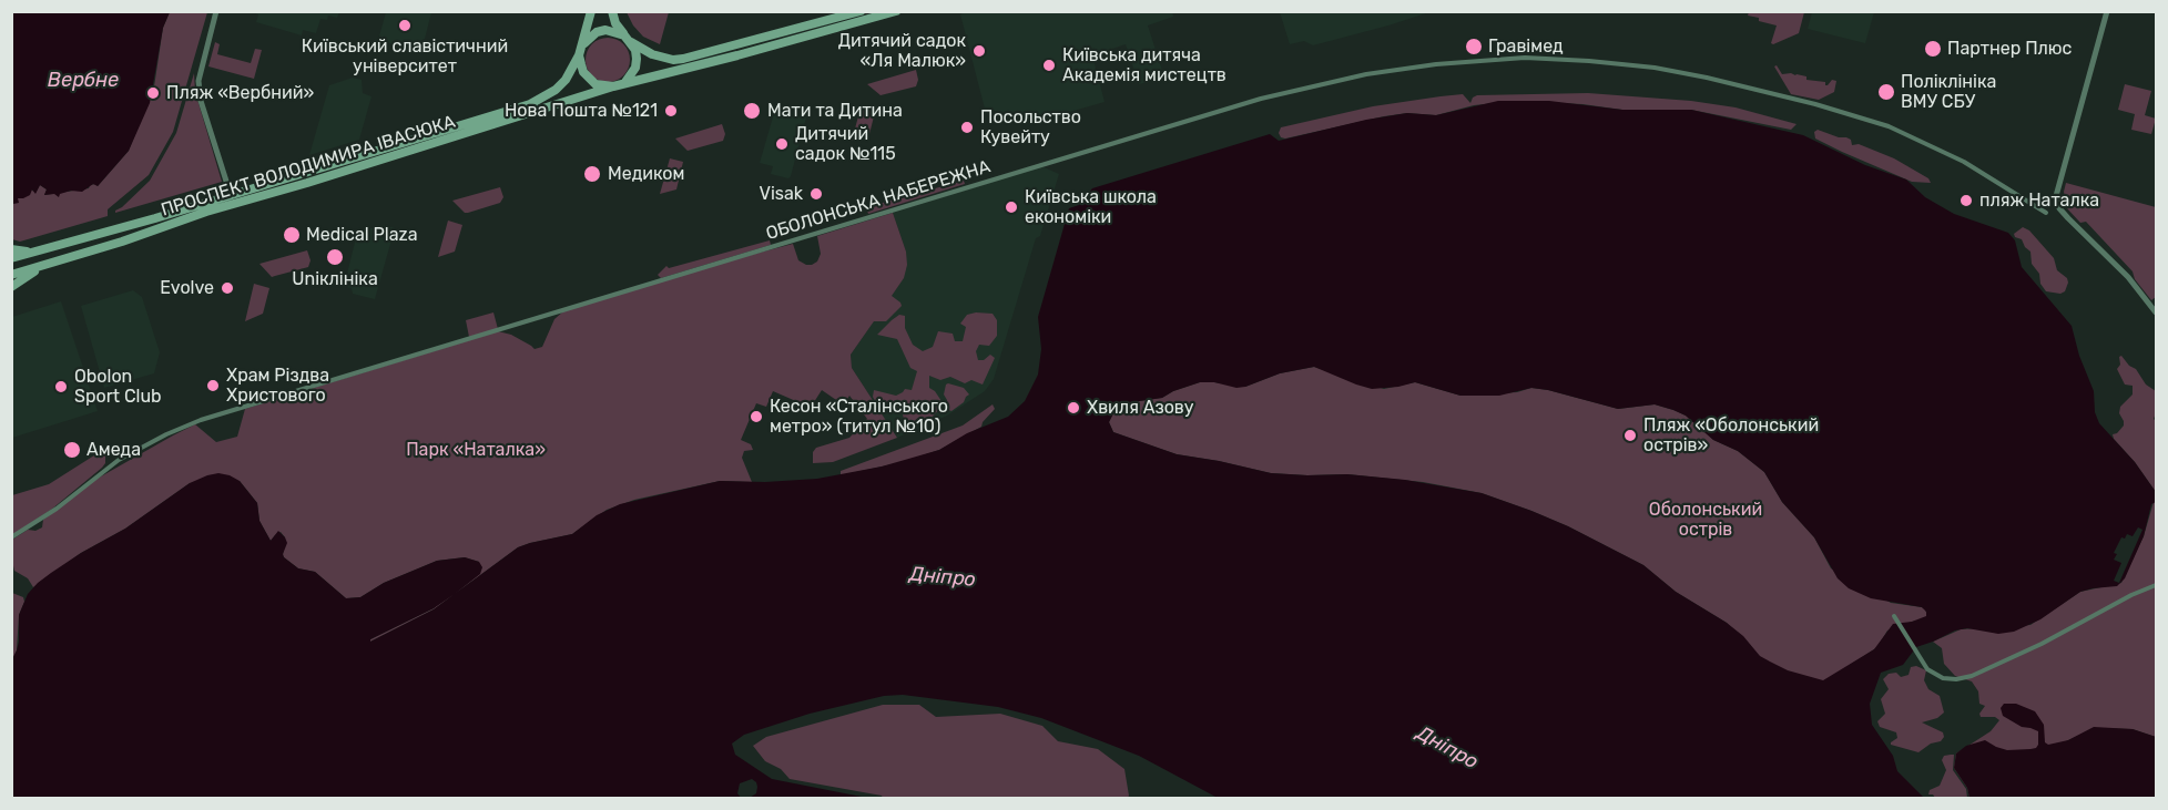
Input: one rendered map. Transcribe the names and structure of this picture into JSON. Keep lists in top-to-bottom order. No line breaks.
{"streets":{"main road":["ПРОСПЕКТ ВОЛОДИМИРА ІВАСЮКА"],"street":["ОБОЛОНСЬКА НАБЕРЕЖНА"]},"water":["Вербне","Дніпро"],"parks":["Парк «Наталка»","Оболонський острів"],"places":["Київський славістичний університет","Гравімед","Партнер Плюс","Дитячий садок «Ля Малюк»","Київська дитяча Академія мистецтв","Поліклініка ВМУ СБУ","Пляж «Вербний»","Нова Пошта №121","Мати та Дитина","Посольство Кувейту","Дитячий садок №115","Медиком","Visak","пляж Наталка","Київська школа економіки","Medical Plaza","Uniклініка","Evolve","Храм Різдва Христового","Obolon Sport Club","Хвиля Азову","Кесон «Сталінського метро» (титул №10)","Пляж «Оболонський острів»","Амеда"]}
